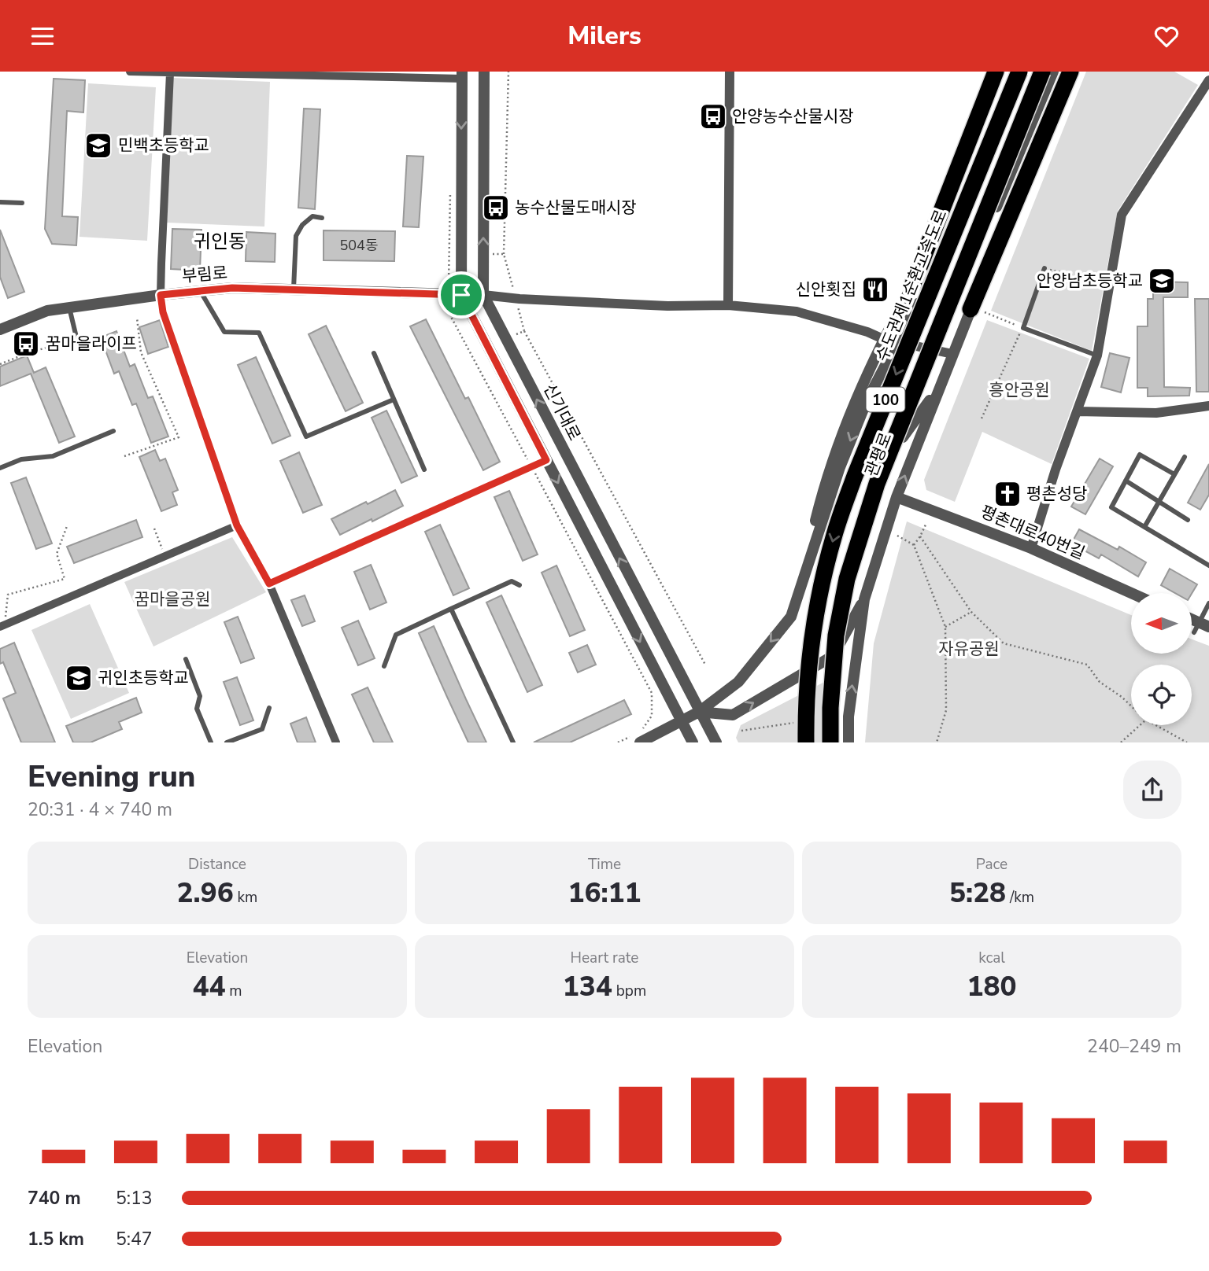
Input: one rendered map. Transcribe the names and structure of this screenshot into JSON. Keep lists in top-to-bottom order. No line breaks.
{"streets":{"highway":["수도권제1순환고속도로","100"],"street":["부림로","신기대로","관평로","평촌대로40번길"]},"crossings":[["부림로","신기대로"],["신기대로","관평로"]],"districts":["귀인동"],"parks":["흥안공원","꿈마을공원","자유공원"],"places":{"bus stop":["안양농수산물시장","농수산물도매시장","꿈마을라이프"],"school or university":["민백초등학교","안양남초등학교","귀인초등학교"],"restaurant":["신안횟집"],"church":["평촌성당"]},"house_numbers":["504동"],"north":"left","page":{"header":"Milers","heading":["Evening run","20:31 · 4 × 740 m"],"stats":[["Distance","2.96 km"],["Time","16:11"],["Pace","5:28 /km"],["Elevation","44 m"],["Heart rate","134 bpm"],["kcal","180"]],"chart":["Elevation","240–249 m"],"list":[{"name":"740 m","note":"5:13"},{"name":"1.5 km","note":"5:47"}]}}
